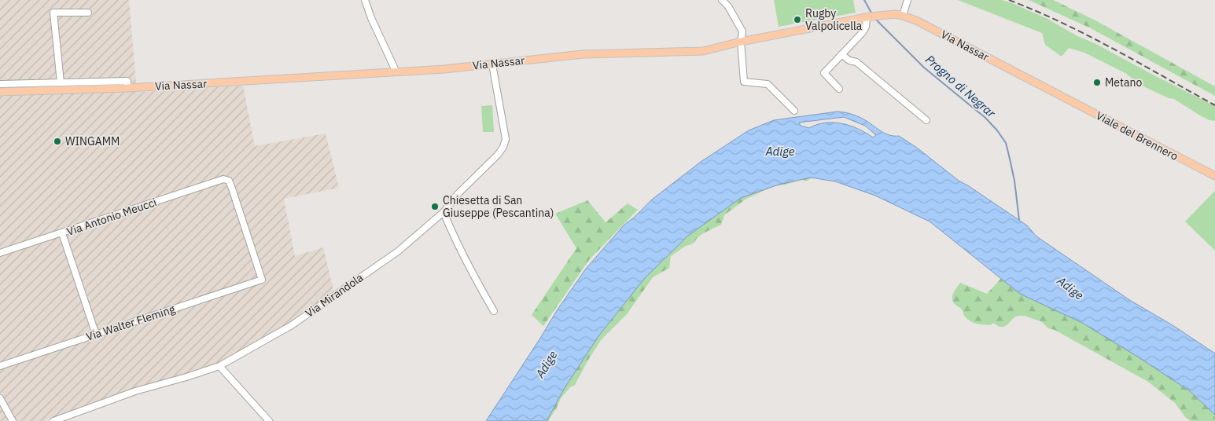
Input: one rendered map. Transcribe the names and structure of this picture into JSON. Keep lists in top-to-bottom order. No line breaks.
{"streets":{"main road":["Via Nassar","Viale del Brennero"],"street":["Via Antonio Meucci","Via Mirandola","Via Walter Fleming"]},"crossings":[["Via Nassar","Viale del Brennero"],["Via Nassar","Via Mirandola"],["Via Antonio Meucci","Via Walter Fleming"]],"water":["Progno di Negrar","Adige"],"places":["Rugby Valpolicella","Metano","WINGAMM","Chiesetta di San Giuseppe (Pescantina)"]}
